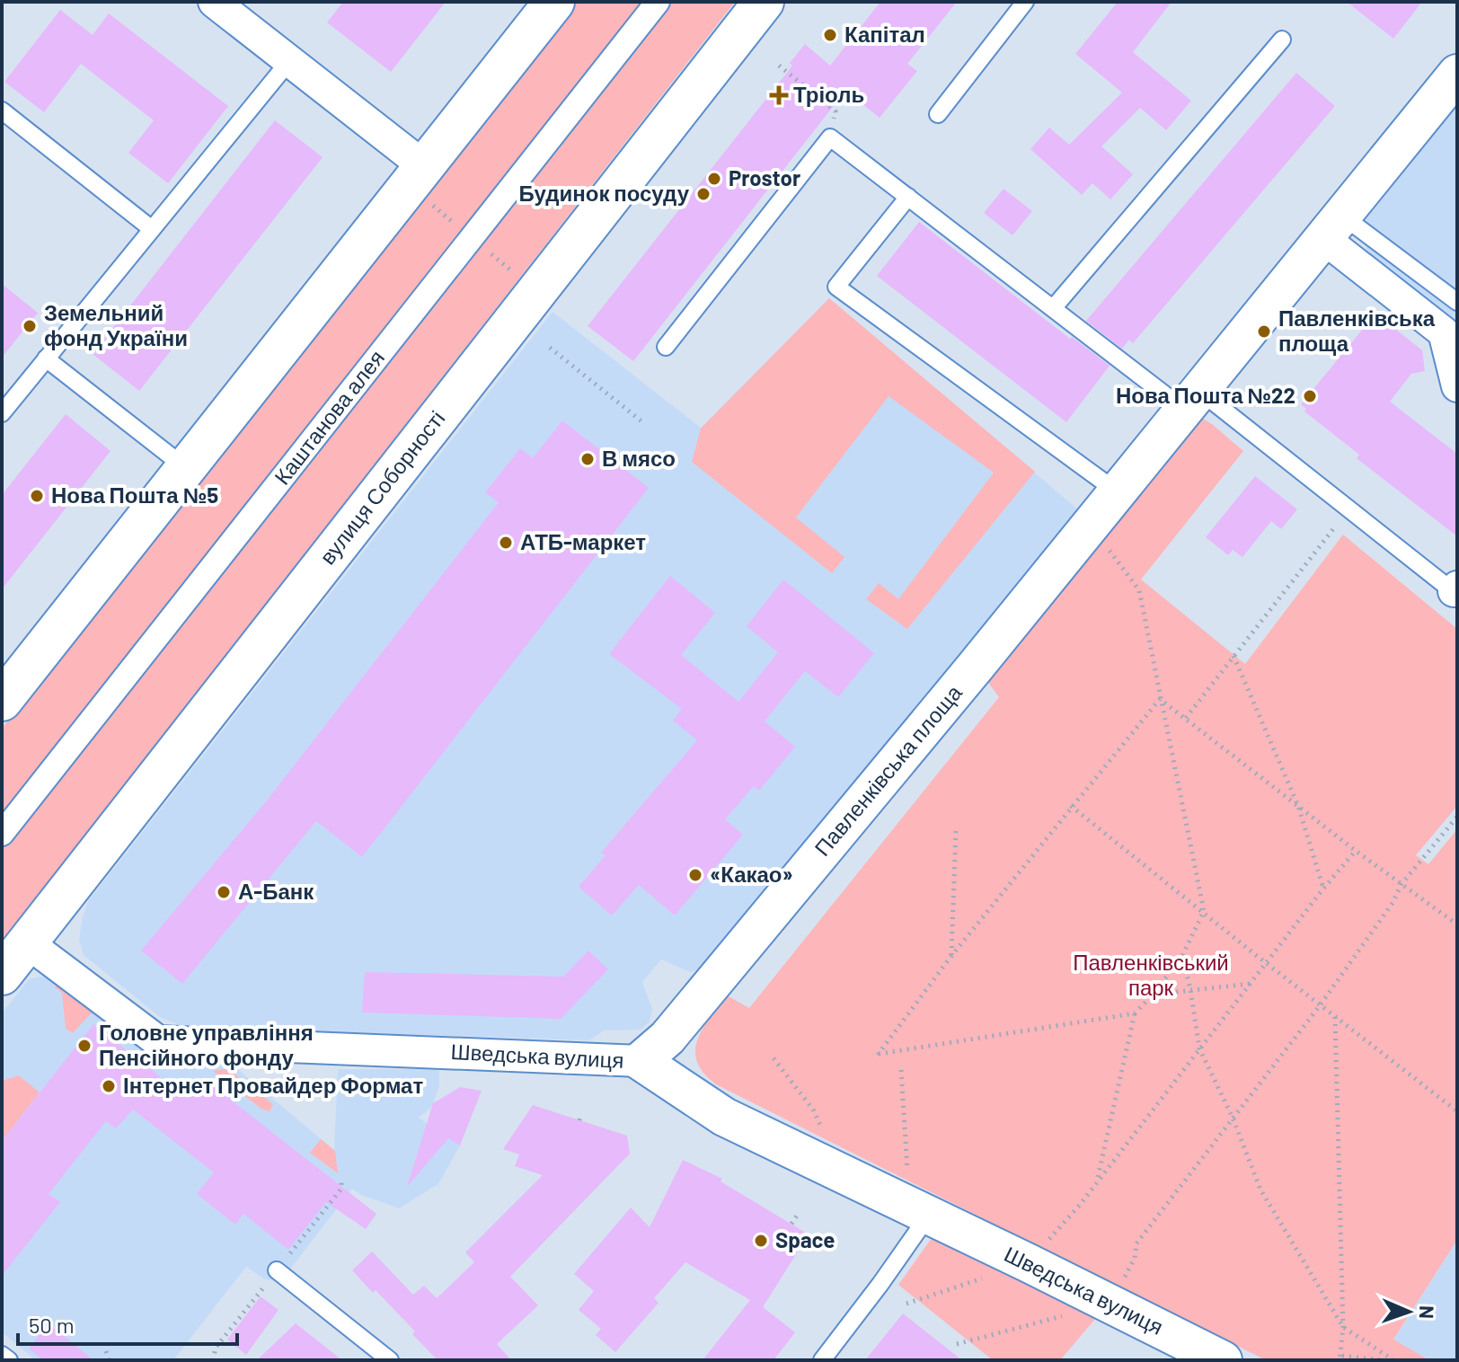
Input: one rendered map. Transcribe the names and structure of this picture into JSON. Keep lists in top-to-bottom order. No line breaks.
{"streets":{"main road":["вулиця Соборності"],"street":["Каштанова алея","Павленківська площа","Шведська вулиця"]},"crossings":[["вулиця Соборності","Шведська вулиця"],["Павленківська площа","Шведська вулиця"]],"parks":["Павленківський парк"],"places":{"other":["Капітал","Prostor","Будинок посуду","Земельний фонд України","Павленківська площа","Нова Пошта №22","В мясо","Нова Пошта №5","АТБ-маркет","«Какао»","А-Банк","Головне управління Пенсійного фонду","Інтернет Провайдер Формат","Space"],"health":["Тріоль"]},"scale_bar":"50 m","north":"right"}
